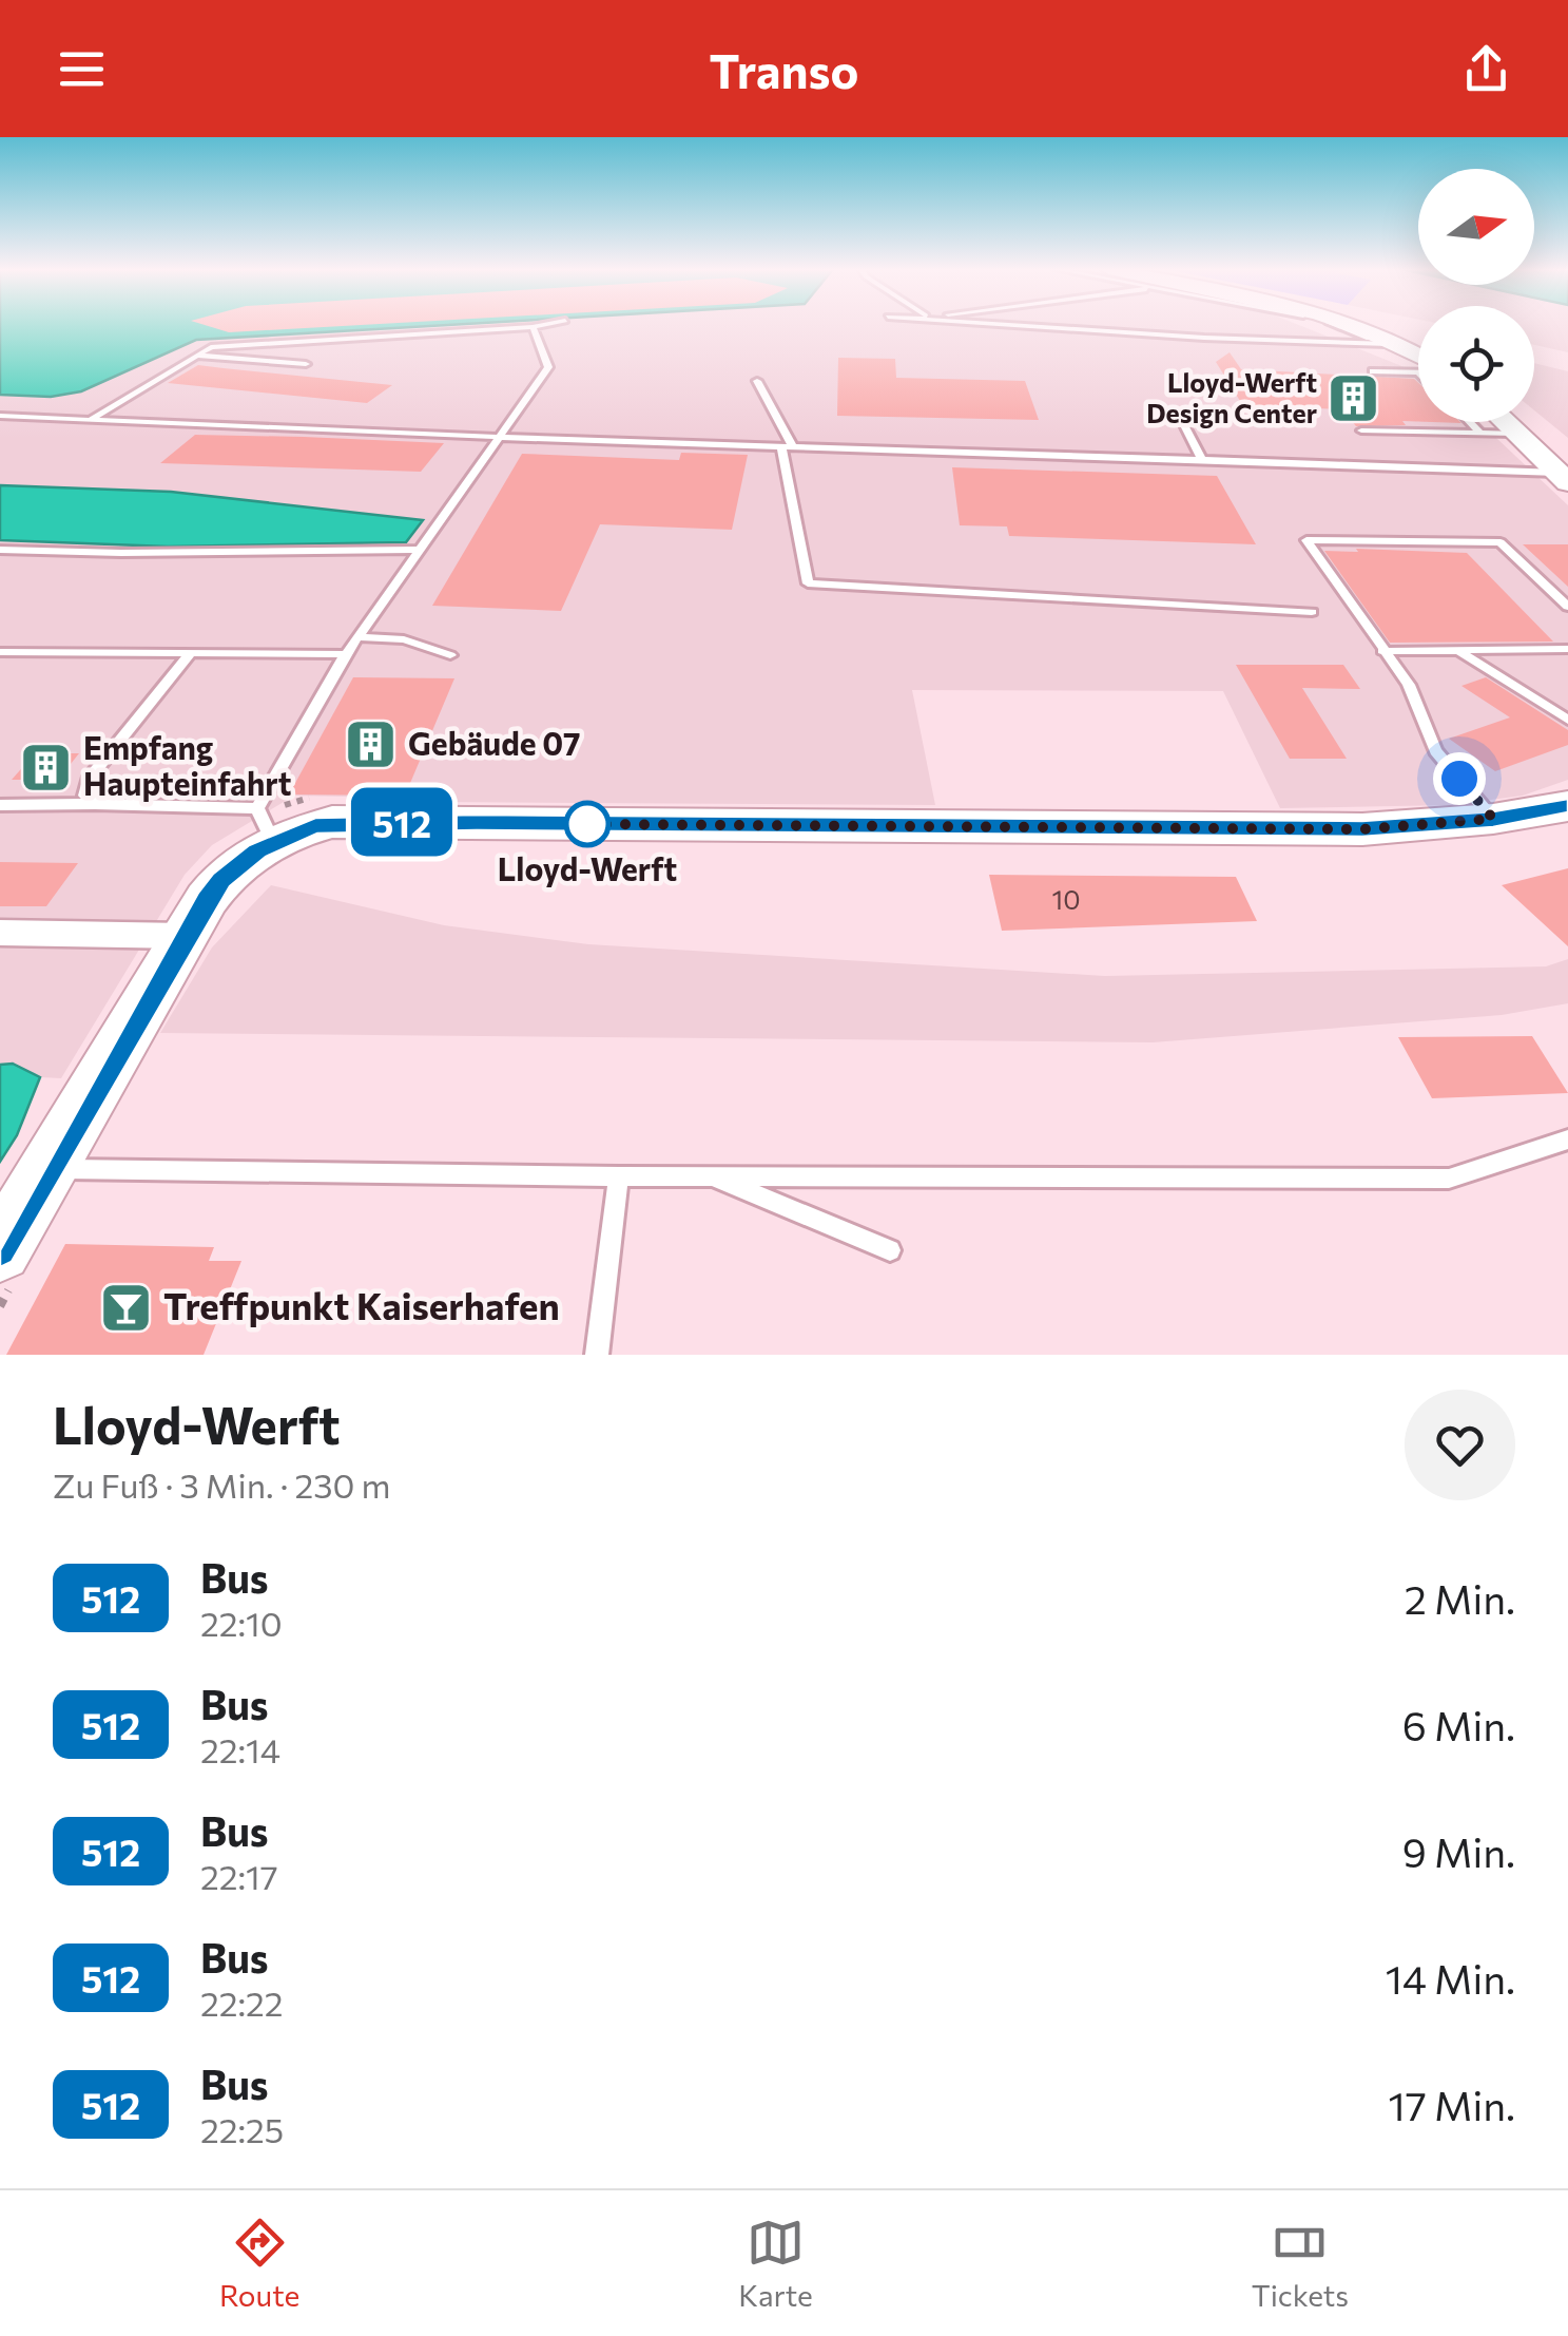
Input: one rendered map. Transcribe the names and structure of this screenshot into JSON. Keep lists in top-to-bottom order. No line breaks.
{"places":{"building":["Lloyd-Werft Design Center","Gebäude 07","Empfang Haupteinfahrt"],"other":["Lloyd-Werft"],"bar":["Treffpunkt Kaiserhafen"]},"lines":["bus line 512"],"house_numbers":["10"],"north":"right","page":{"header":"Transo","on_map":"512","heading":["Lloyd-Werft","Zu Fuß · 3 Min. · 230 m"],"list":[{"mark":"512","name":"Bus","note":"22:10","value":"2 Min."},{"mark":"512","name":"Bus","note":"22:14","value":"6 Min."},{"mark":"512","name":"Bus","note":"22:17","value":"9 Min."},{"mark":"512","name":"Bus","note":"22:22","value":"14 Min."},{"mark":"512","name":"Bus","note":"22:25","value":"17 Min."}],"tabs":["Route","Karte","Tickets"]}}
